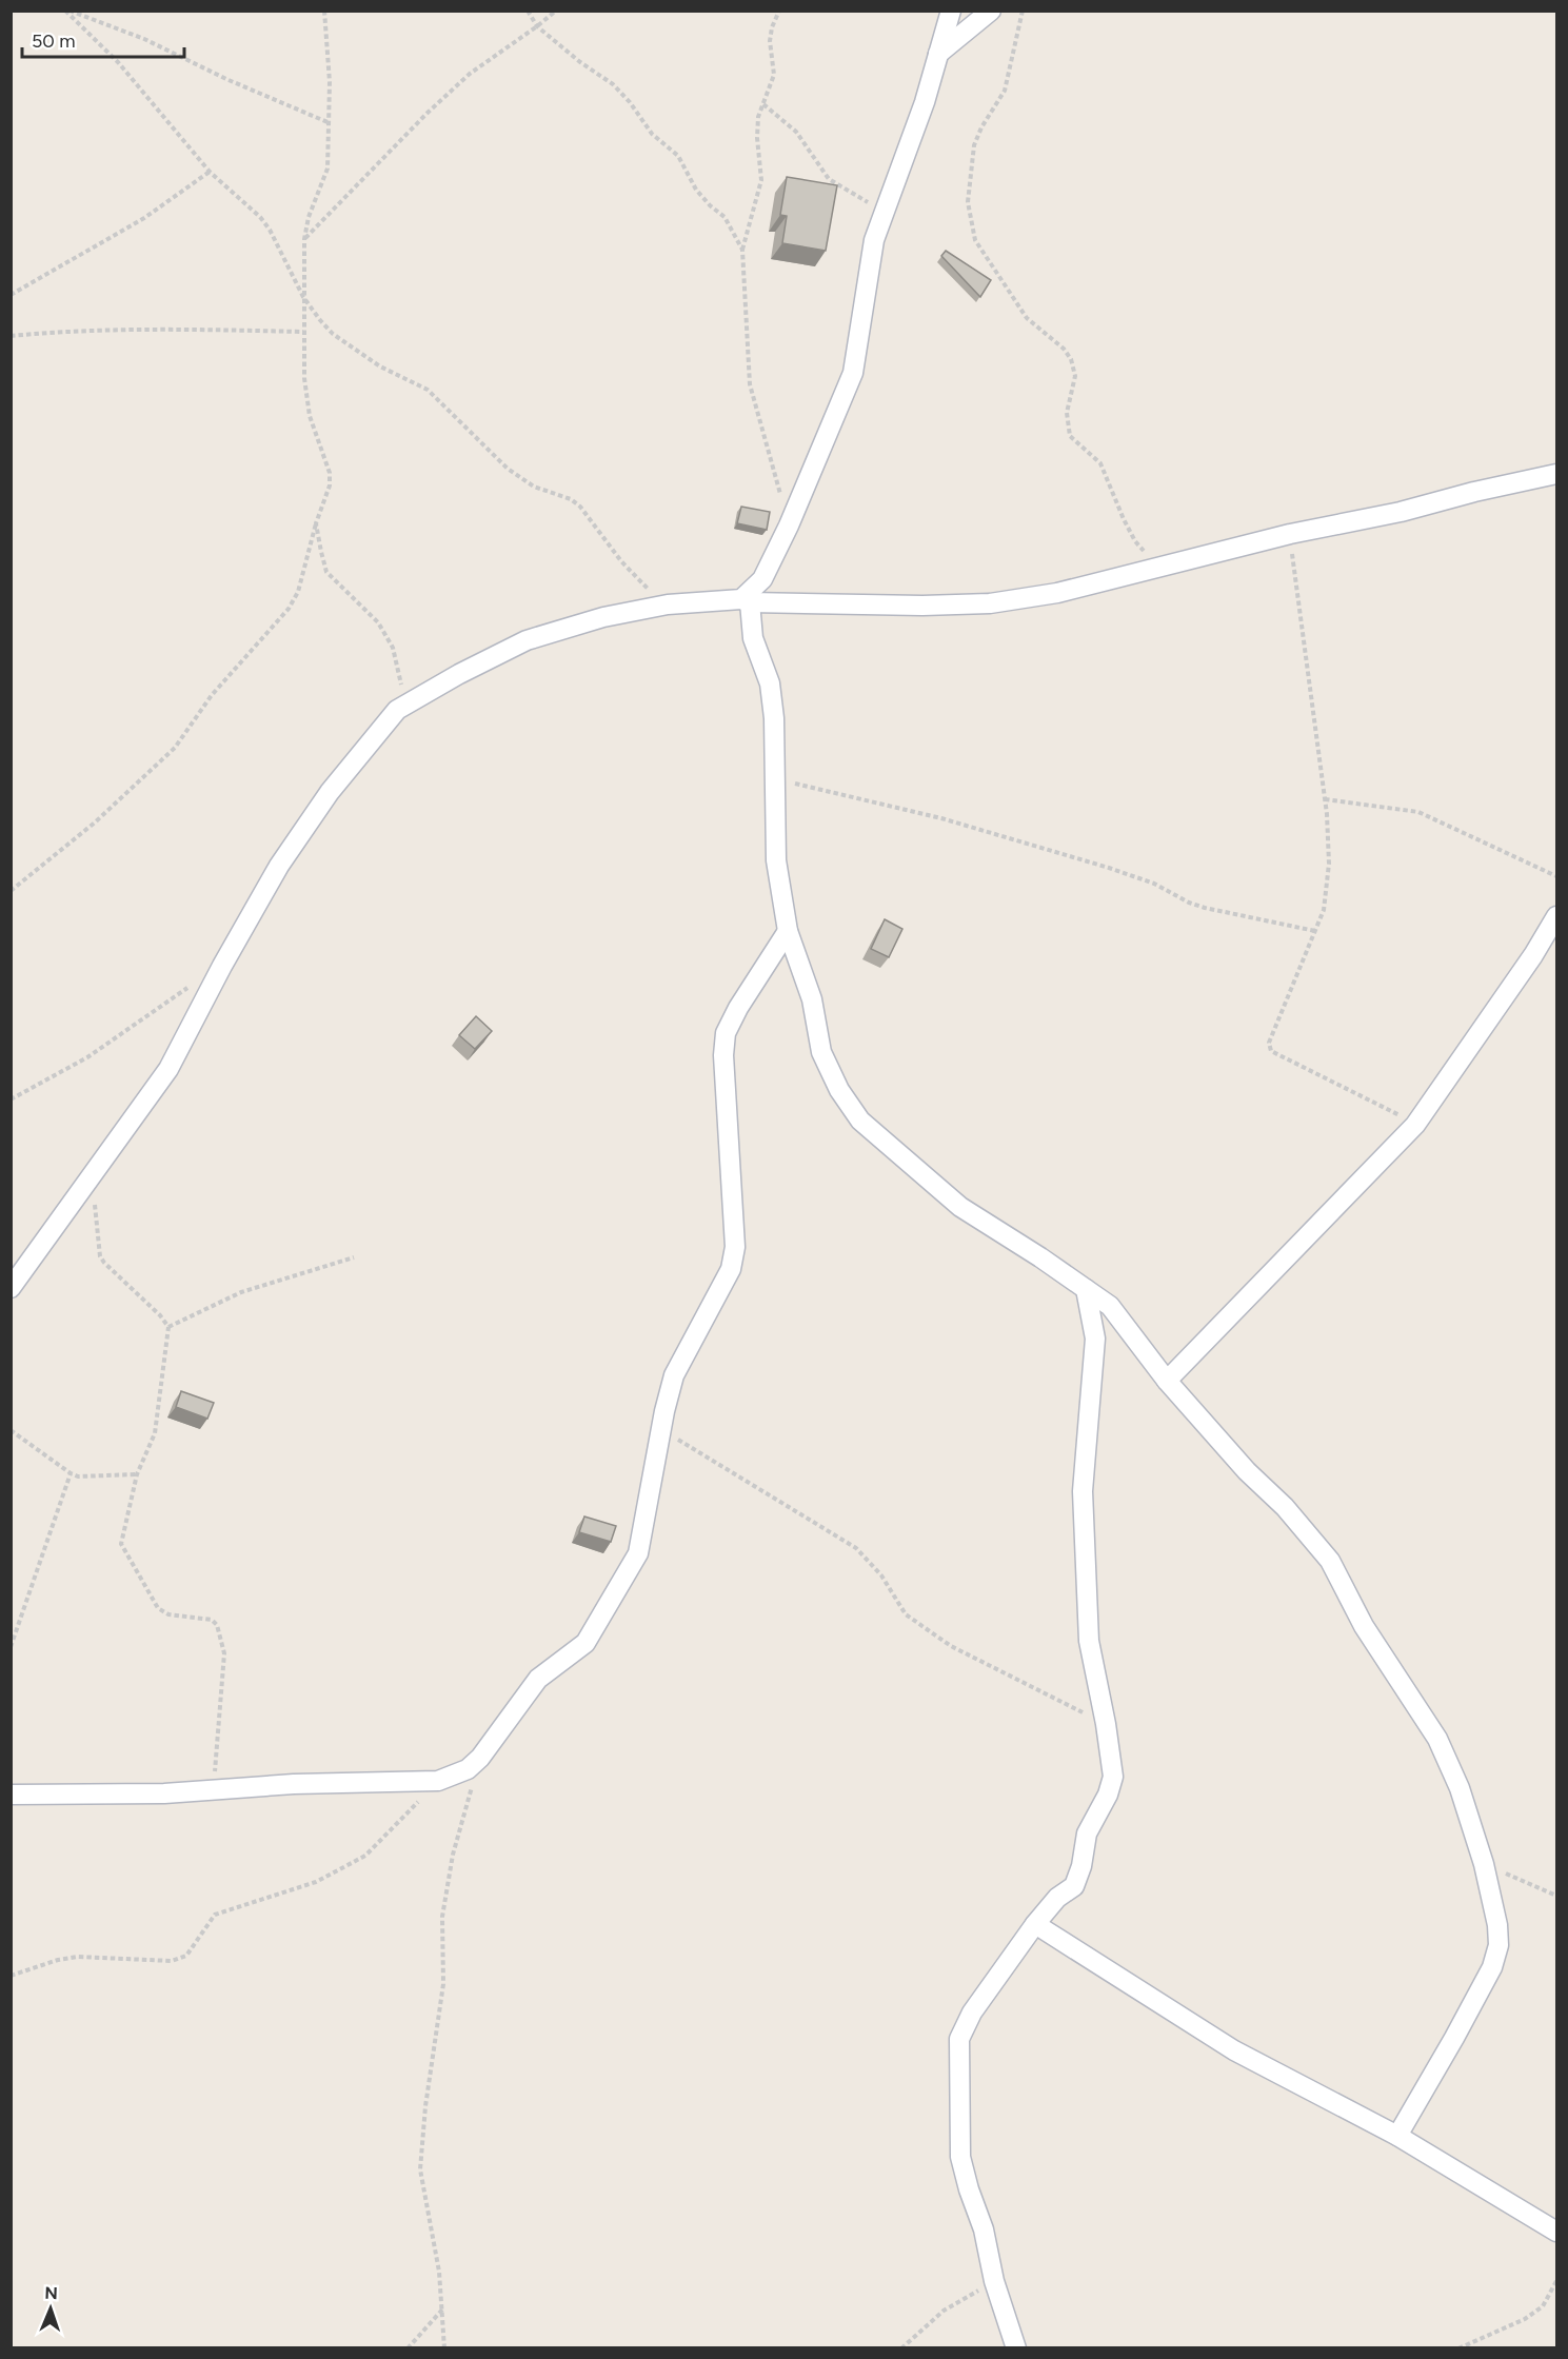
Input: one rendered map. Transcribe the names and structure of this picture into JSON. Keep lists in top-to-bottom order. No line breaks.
{"scale_bar":"50 m","north":"top"}
